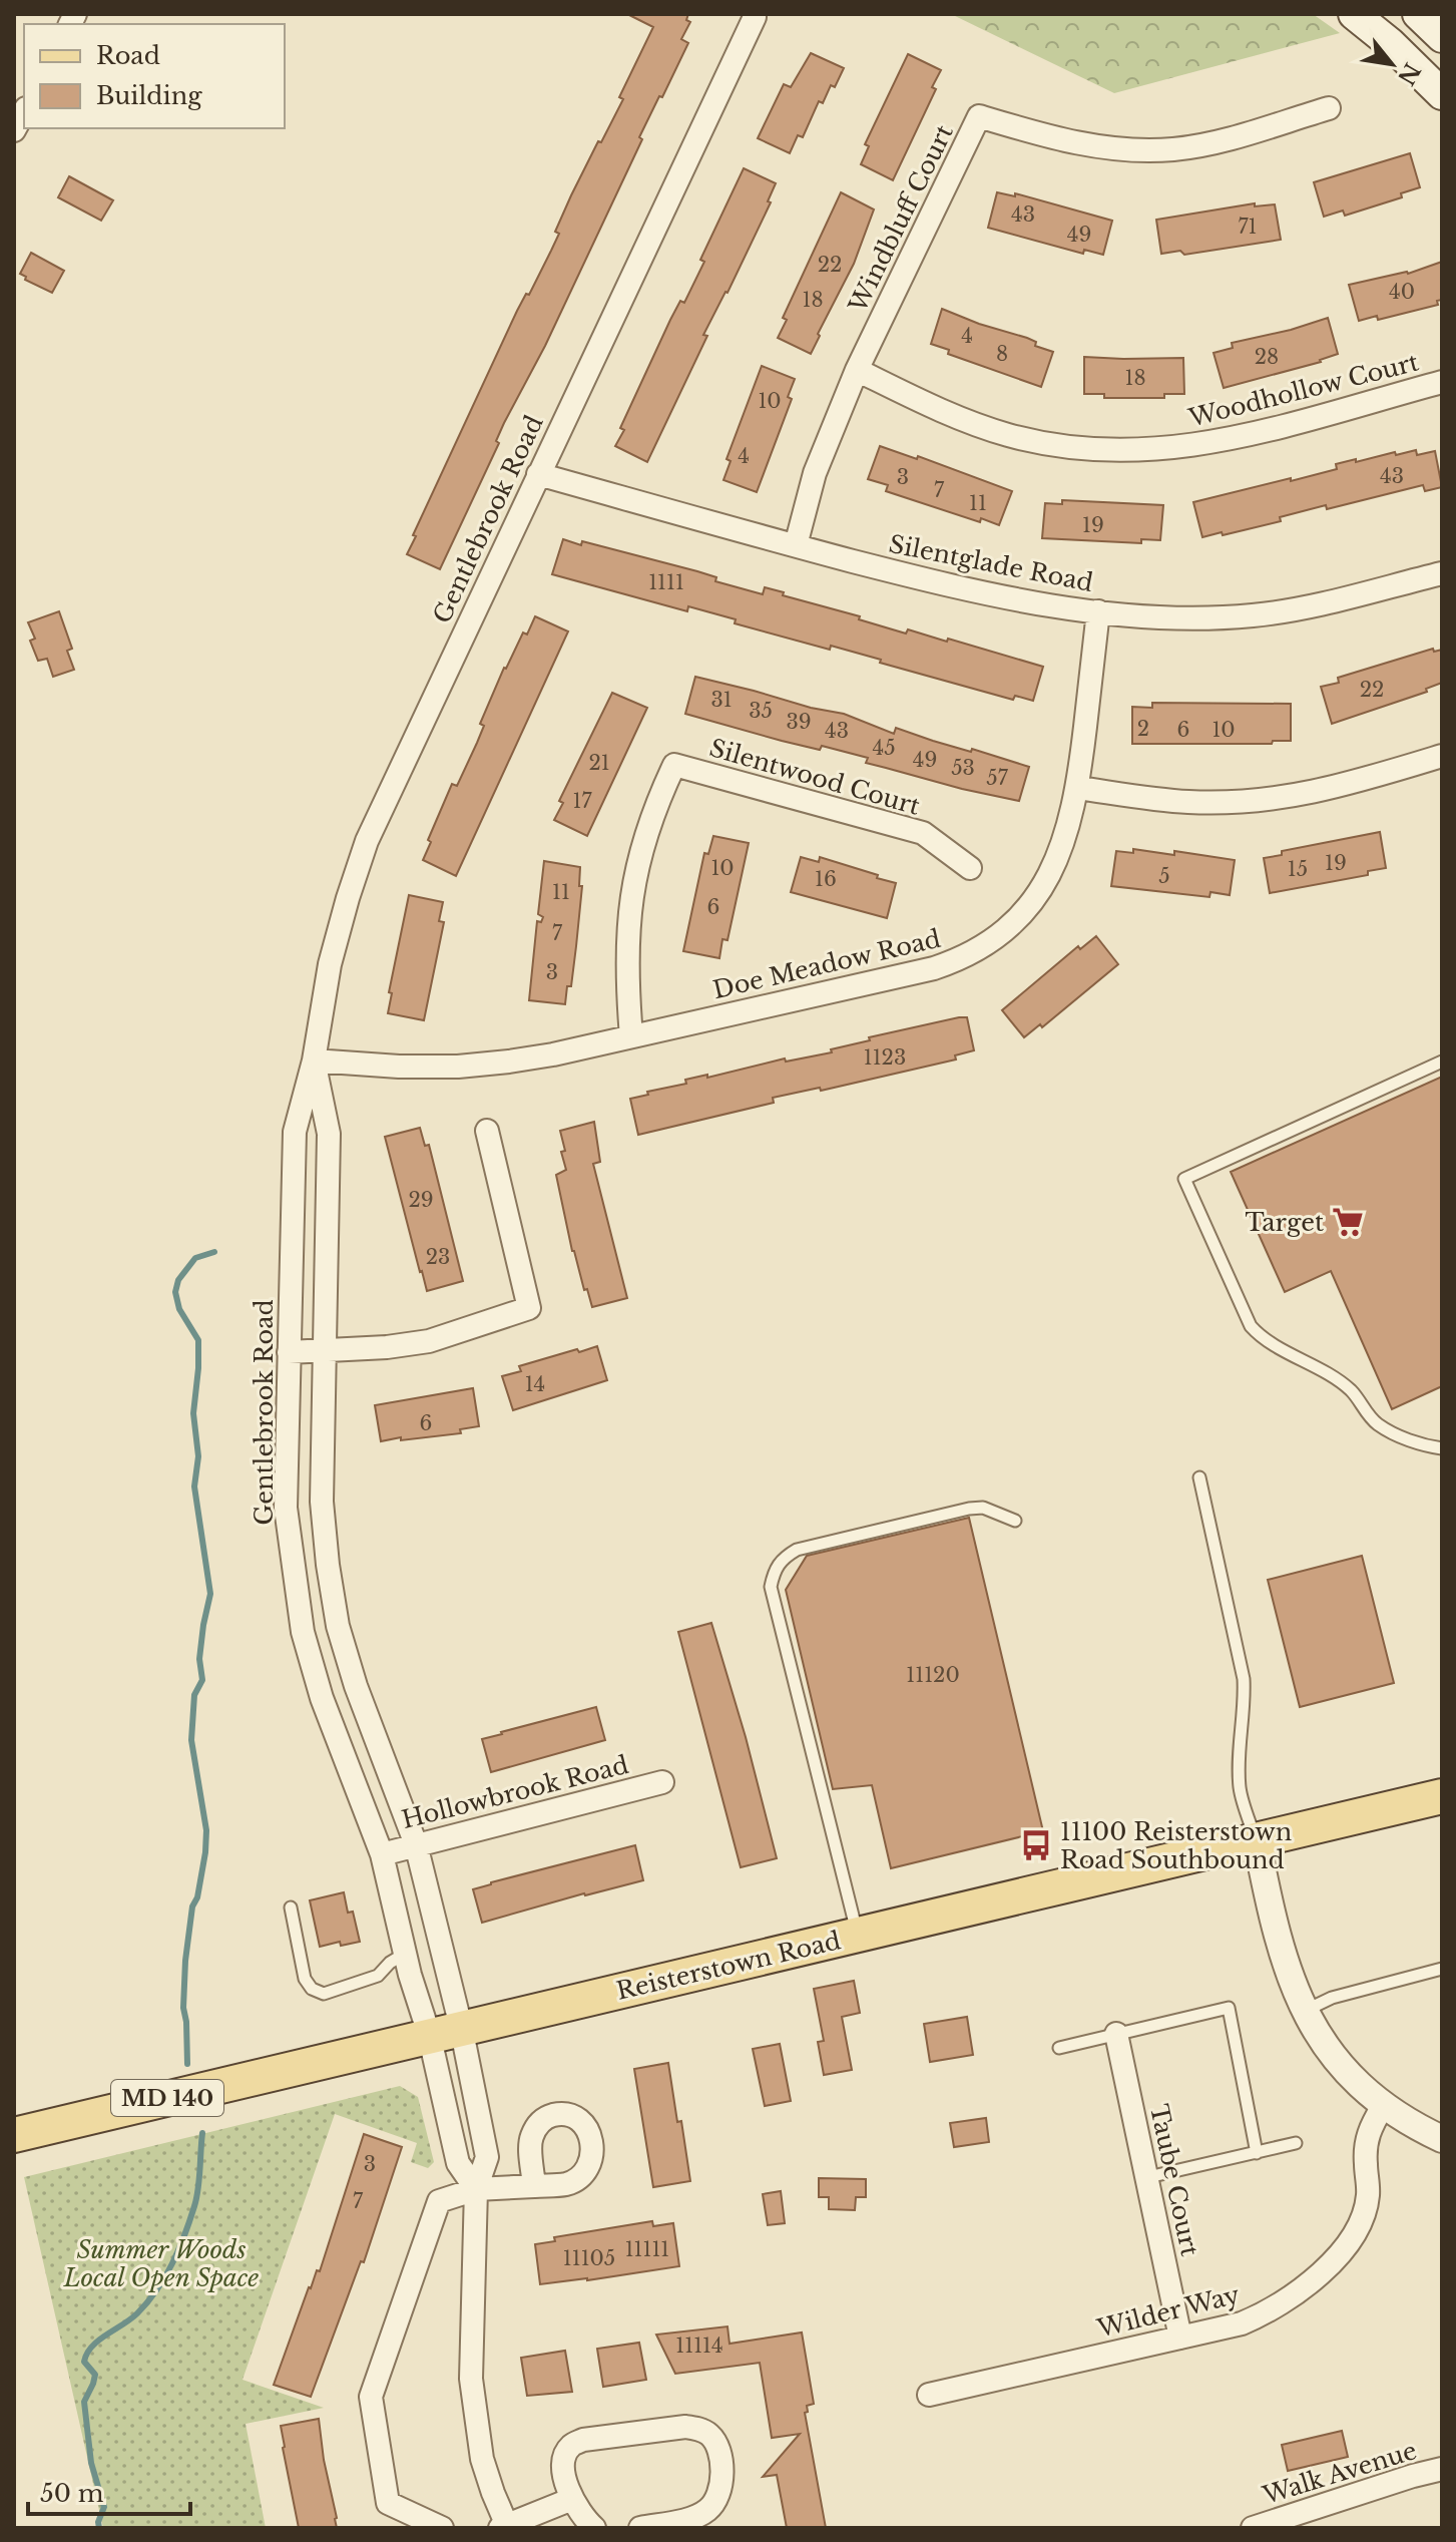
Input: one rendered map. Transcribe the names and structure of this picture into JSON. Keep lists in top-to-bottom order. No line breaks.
{"streets":{"main road":["Reisterstown Road","MD 140"],"street":["Windbluff Court","Woodhollow Court","Gentlebrook Road","Silentglade Road","Silentwood Court","Doe Meadow Road","Hollowbrook Road","Taube Court","Wilder Way","Walk Avenue"]},"crossings":[["Windbluff Court","Woodhollow Court"],["Windbluff Court","Silentglade Road"],["Gentlebrook Road","Silentglade Road"],["Gentlebrook Road","Doe Meadow Road"],["Gentlebrook Road","Hollowbrook Road"],["Gentlebrook Road","Reisterstown Road"],["Silentglade Road","Doe Meadow Road"],["Silentwood Court","Doe Meadow Road"],["Taube Court","Wilder Way"]],"parks":["Summer Woods Local Open Space"],"places":{"supermarket":["Target"],"bus stop":["11100 Reisterstown Road Southbound"]},"house_numbers":["43","71","49","22","40","18","4","8","28","18","10","4","43","3","7","11","19","1111","22","31","35","39","2","6","10","43","45","49","21","53","57","17","19","10","15","5","16","11","6","7","3","1123","29","23","14","6","11120","3","7","11111","11105","11114"],"legend":["Road","Building"],"scale_bar":"50 m","north":"bottom right"}
